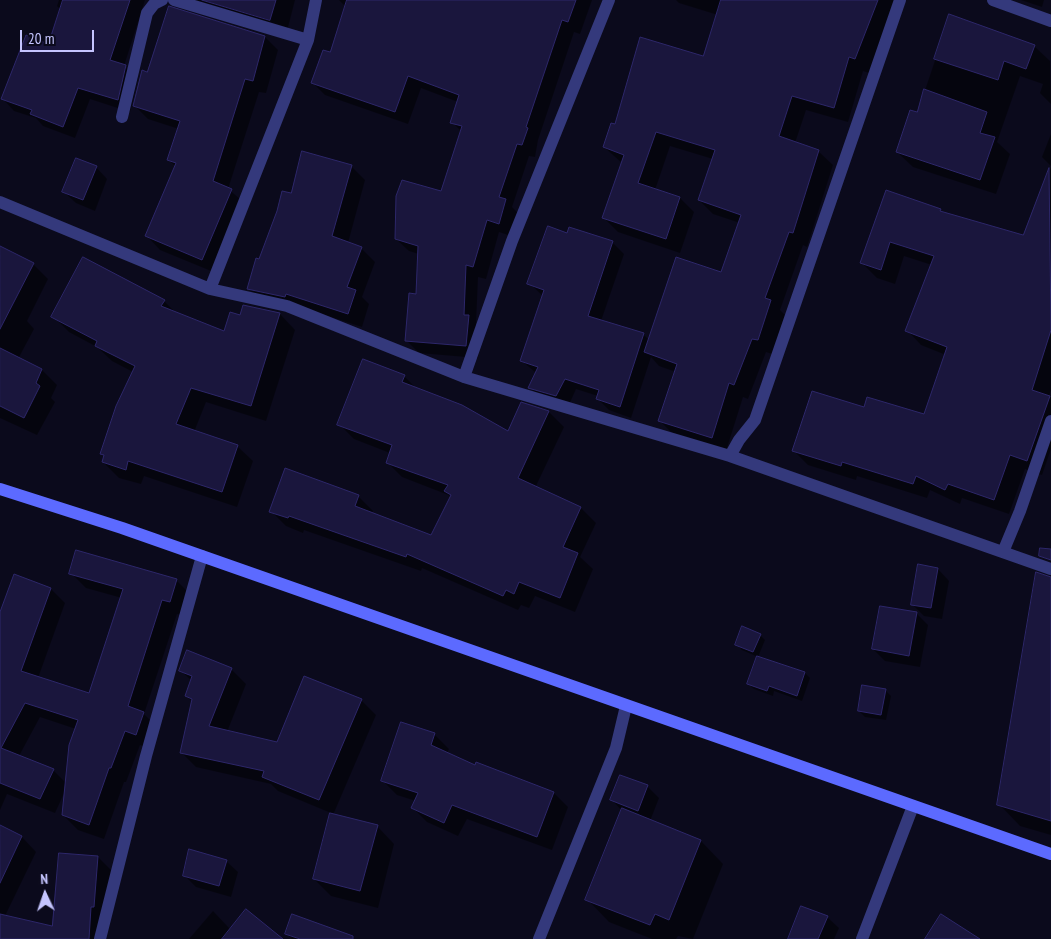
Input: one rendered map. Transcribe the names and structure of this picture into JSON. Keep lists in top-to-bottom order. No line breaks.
{"scale_bar":"20 m","north":"top"}
